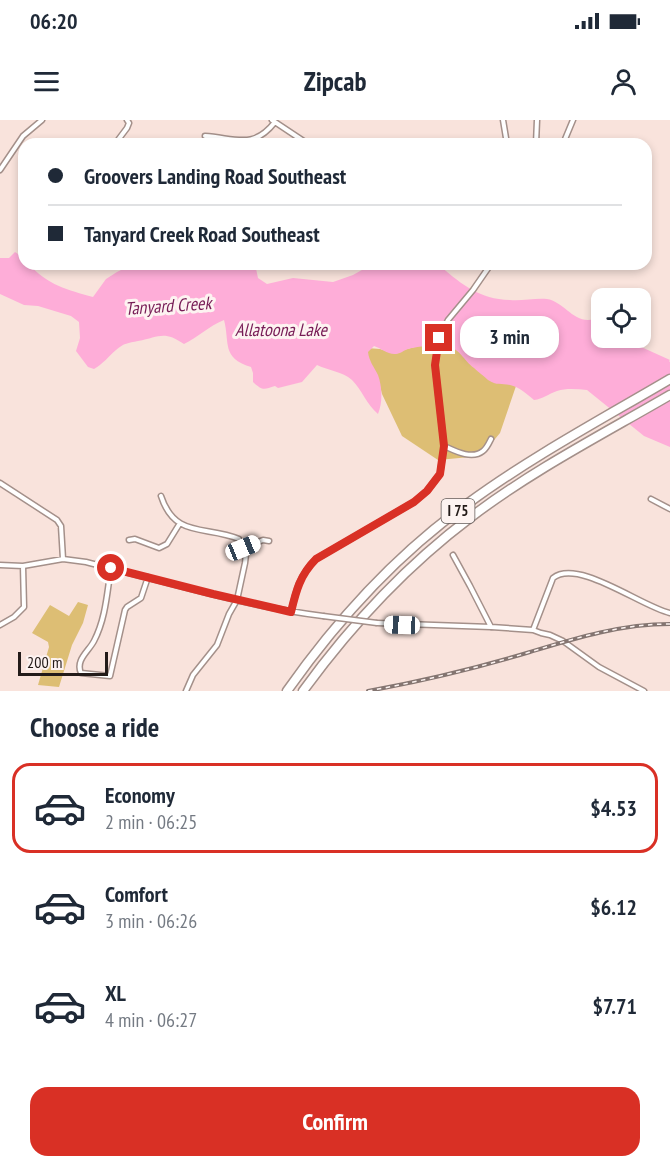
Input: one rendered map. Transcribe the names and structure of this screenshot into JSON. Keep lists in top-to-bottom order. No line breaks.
{"streets":{"highway":["I 75"]},"water":["Tanyard Creek","Allatoona Lake"],"scale_bar":"200 m","page":{"status":"06:20","header":"Zipcab","banner":["Groovers Landing Road Southeast","Tanyard Creek Road Southeast"],"bubble":"3 min","scale":"200 m","heading":"Choose a ride","list":[{"name":"Economy","note":"2 min · 06:25","value":"$4.53"},{"name":"Comfort","note":"3 min · 06:26","value":"$6.12"},{"name":"XL","note":"4 min · 06:27","value":"$7.71"}],"buttons":"Confirm"}}
